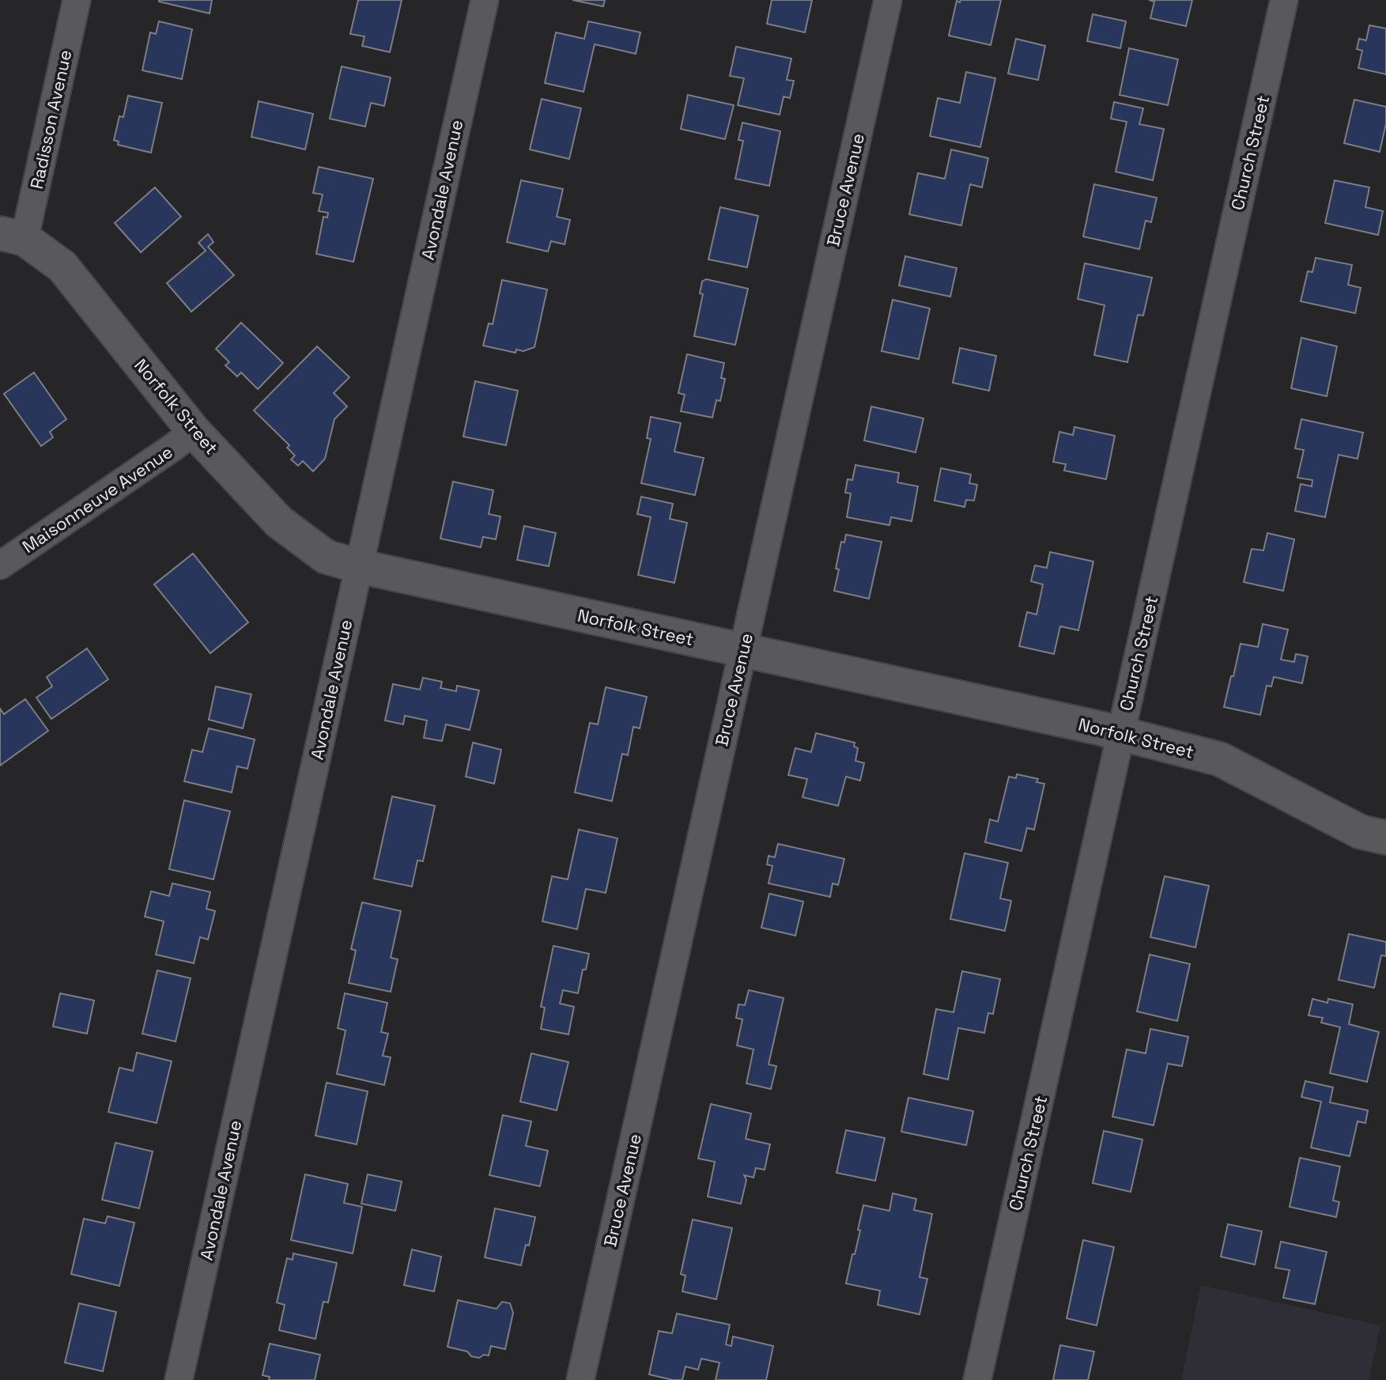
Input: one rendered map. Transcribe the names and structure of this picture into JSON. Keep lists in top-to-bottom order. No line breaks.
{"streets":{"street":["Radisson Avenue","Church Street","Avondale Avenue","Bruce Avenue","Norfolk Street","Maisonneuve Avenue"]},"crossings":[["Radisson Avenue","Norfolk Street"],["Church Street","Norfolk Street"],["Avondale Avenue","Norfolk Street"],["Bruce Avenue","Norfolk Street"],["Norfolk Street","Maisonneuve Avenue"]]}
